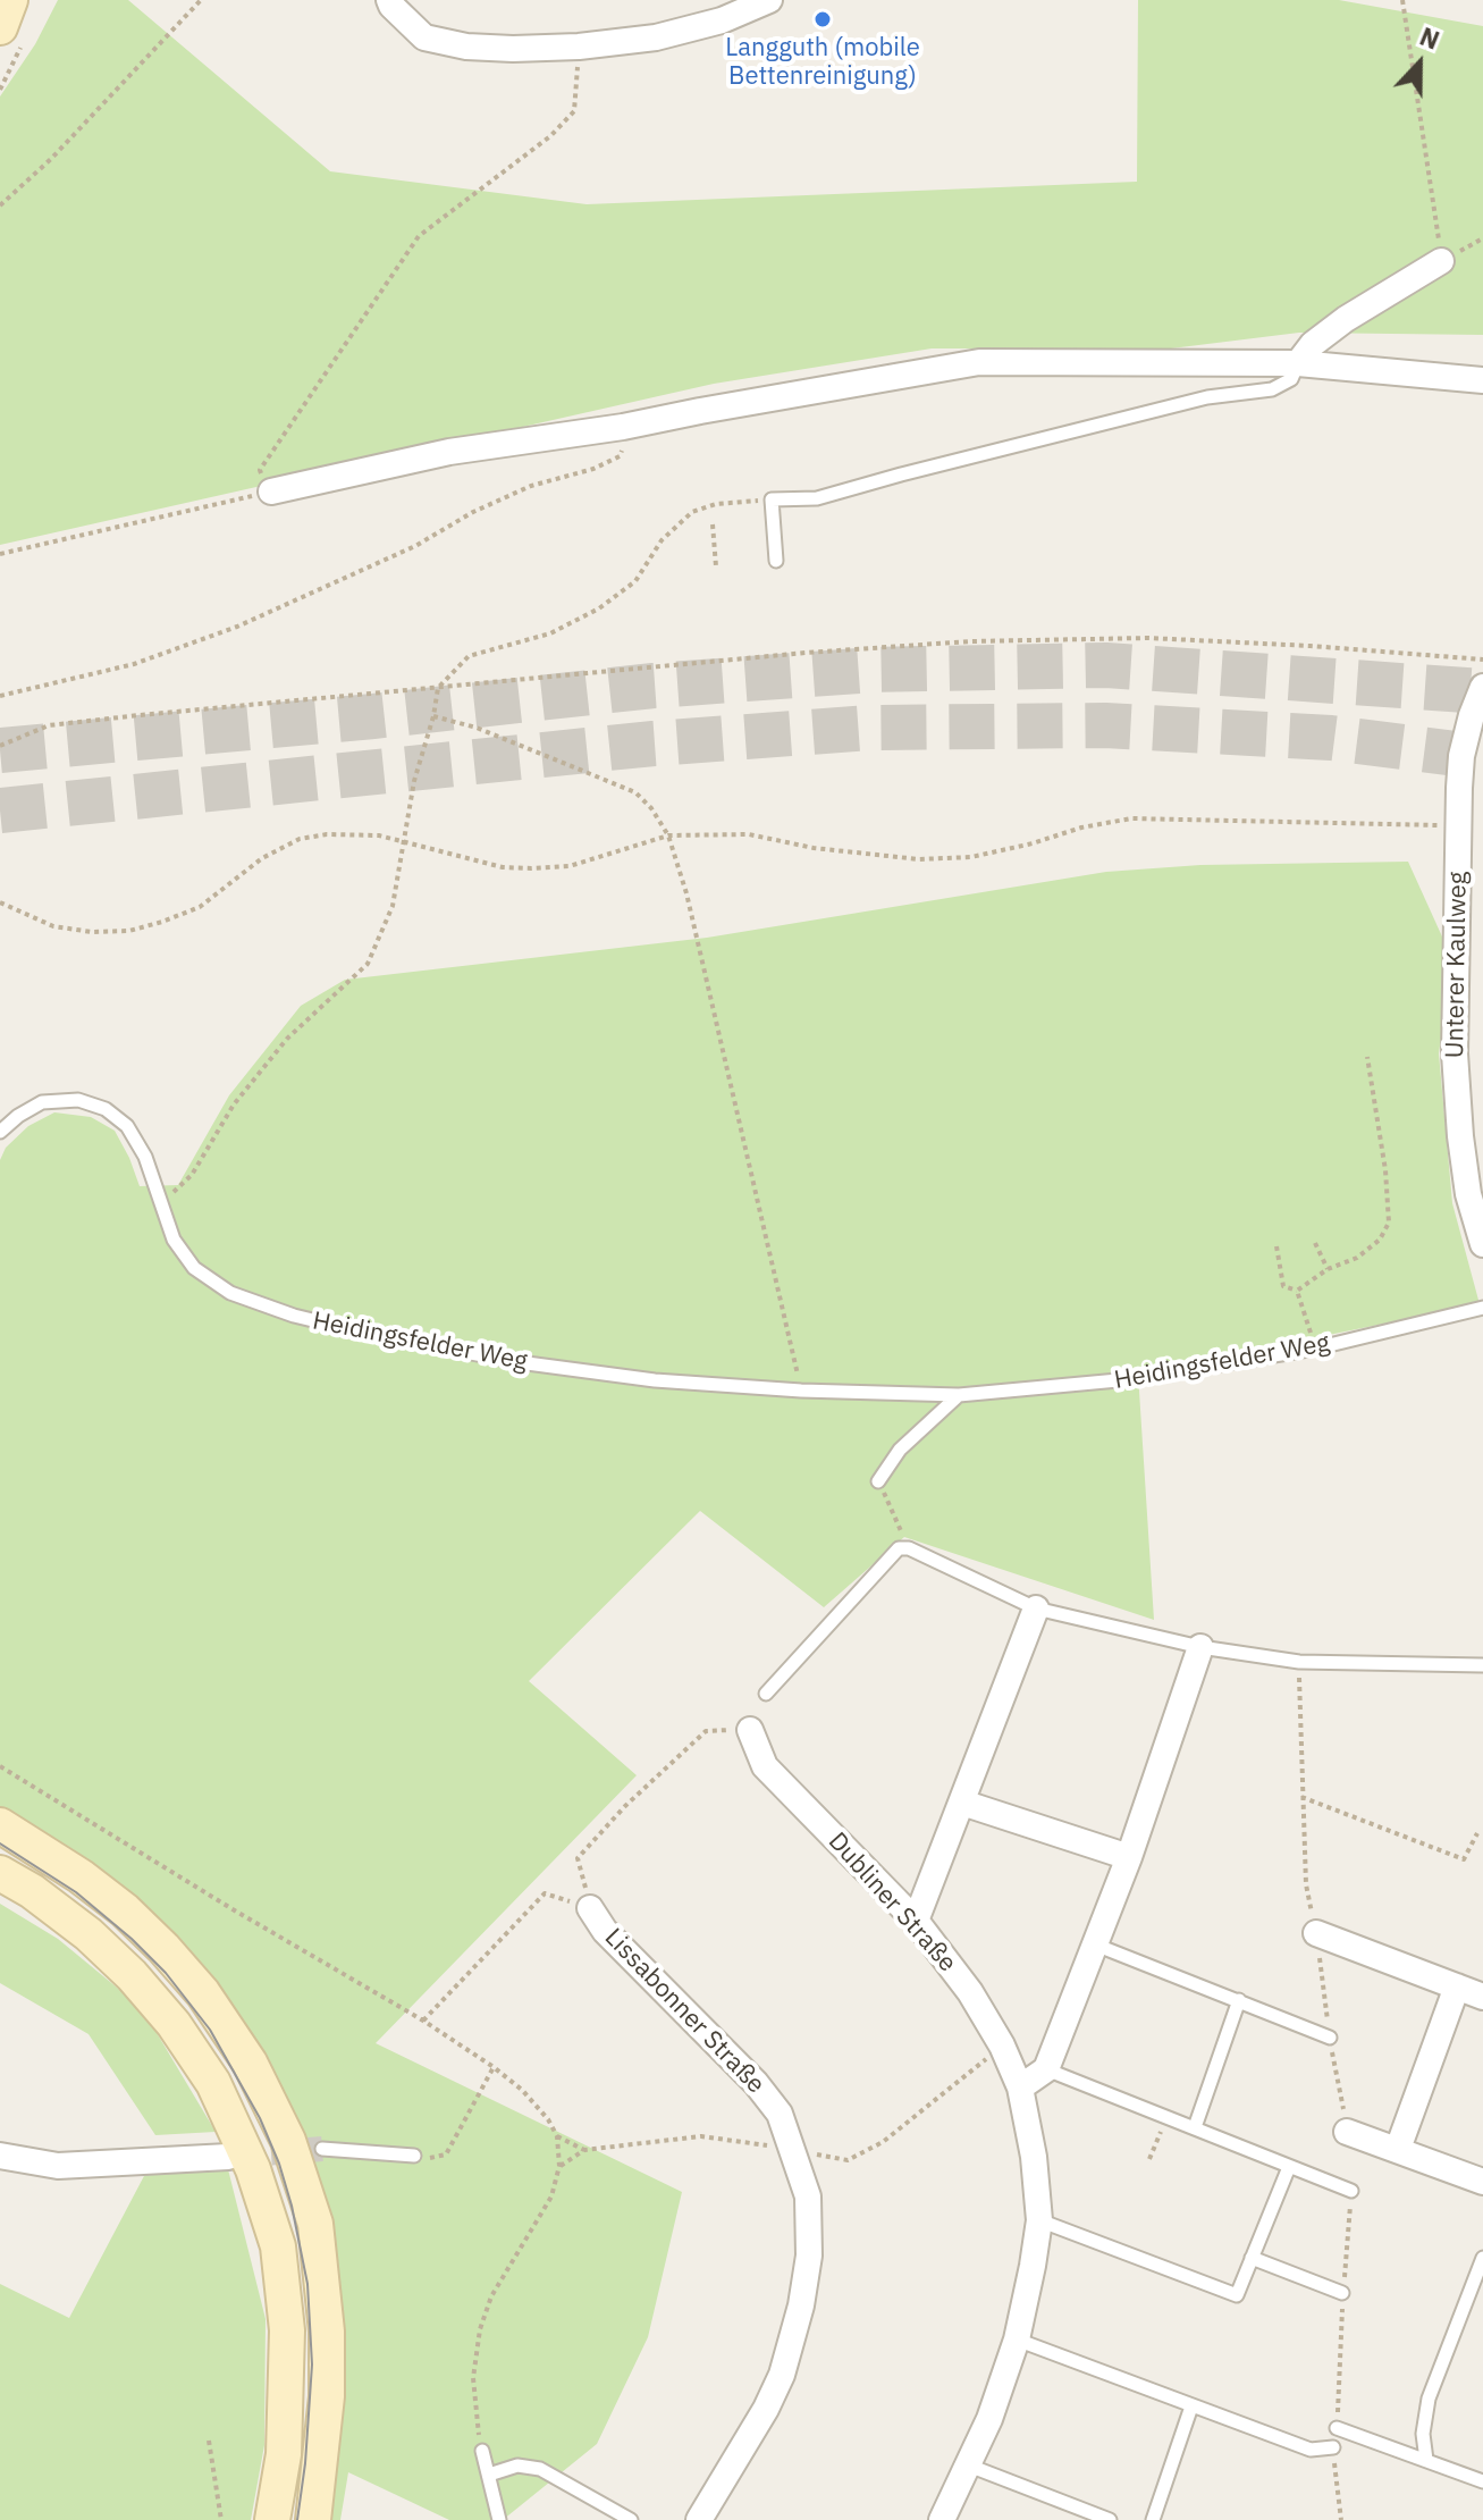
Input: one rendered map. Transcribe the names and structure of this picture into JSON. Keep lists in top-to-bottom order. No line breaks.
{"streets":{"street":["Unterer Kaulweg","Dubliner Straße","Lissabonner Straße"],"lane":["Heidingsfelder Weg"]},"places":["Langguth (mobile Bettenreinigung)"],"north":"top"}
